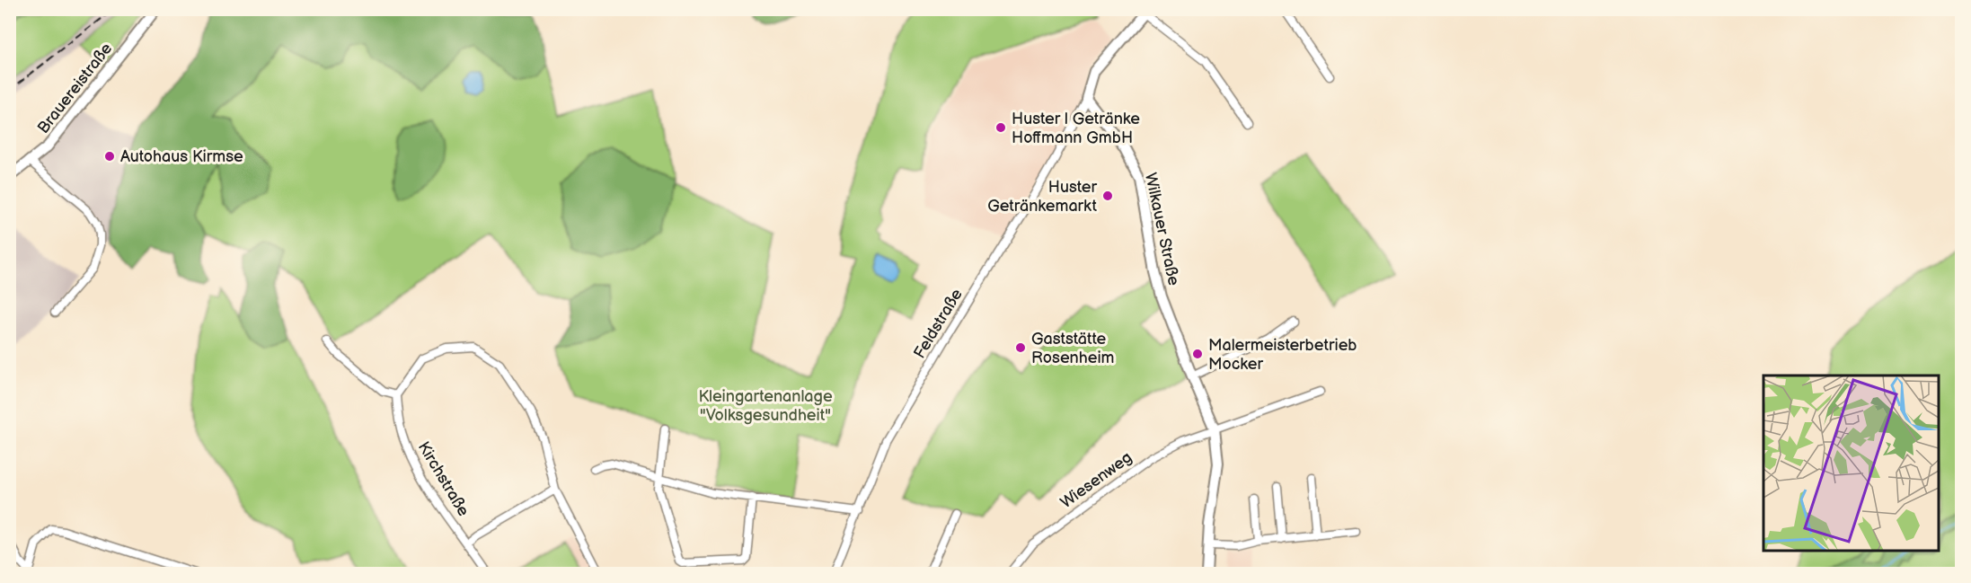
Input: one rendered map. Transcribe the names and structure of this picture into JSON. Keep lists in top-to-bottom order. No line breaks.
{"streets":{"street":["Brauereistraße","Wilkauer Straße","Feldstraße","Kirchstraße","Wiesenweg"]},"crossings":[["Wilkauer Straße","Feldstraße"],["Wilkauer Straße","Wiesenweg"]],"parks":["Kleingartenanlage \"Volksgesundheit\""],"places":["Huster | Getränke Hoffmann GmbH","Autohaus Kirmse","Huster Getränkemarkt","Gaststätte Rosenheim","Malermeisterbetrieb Mocker"]}
